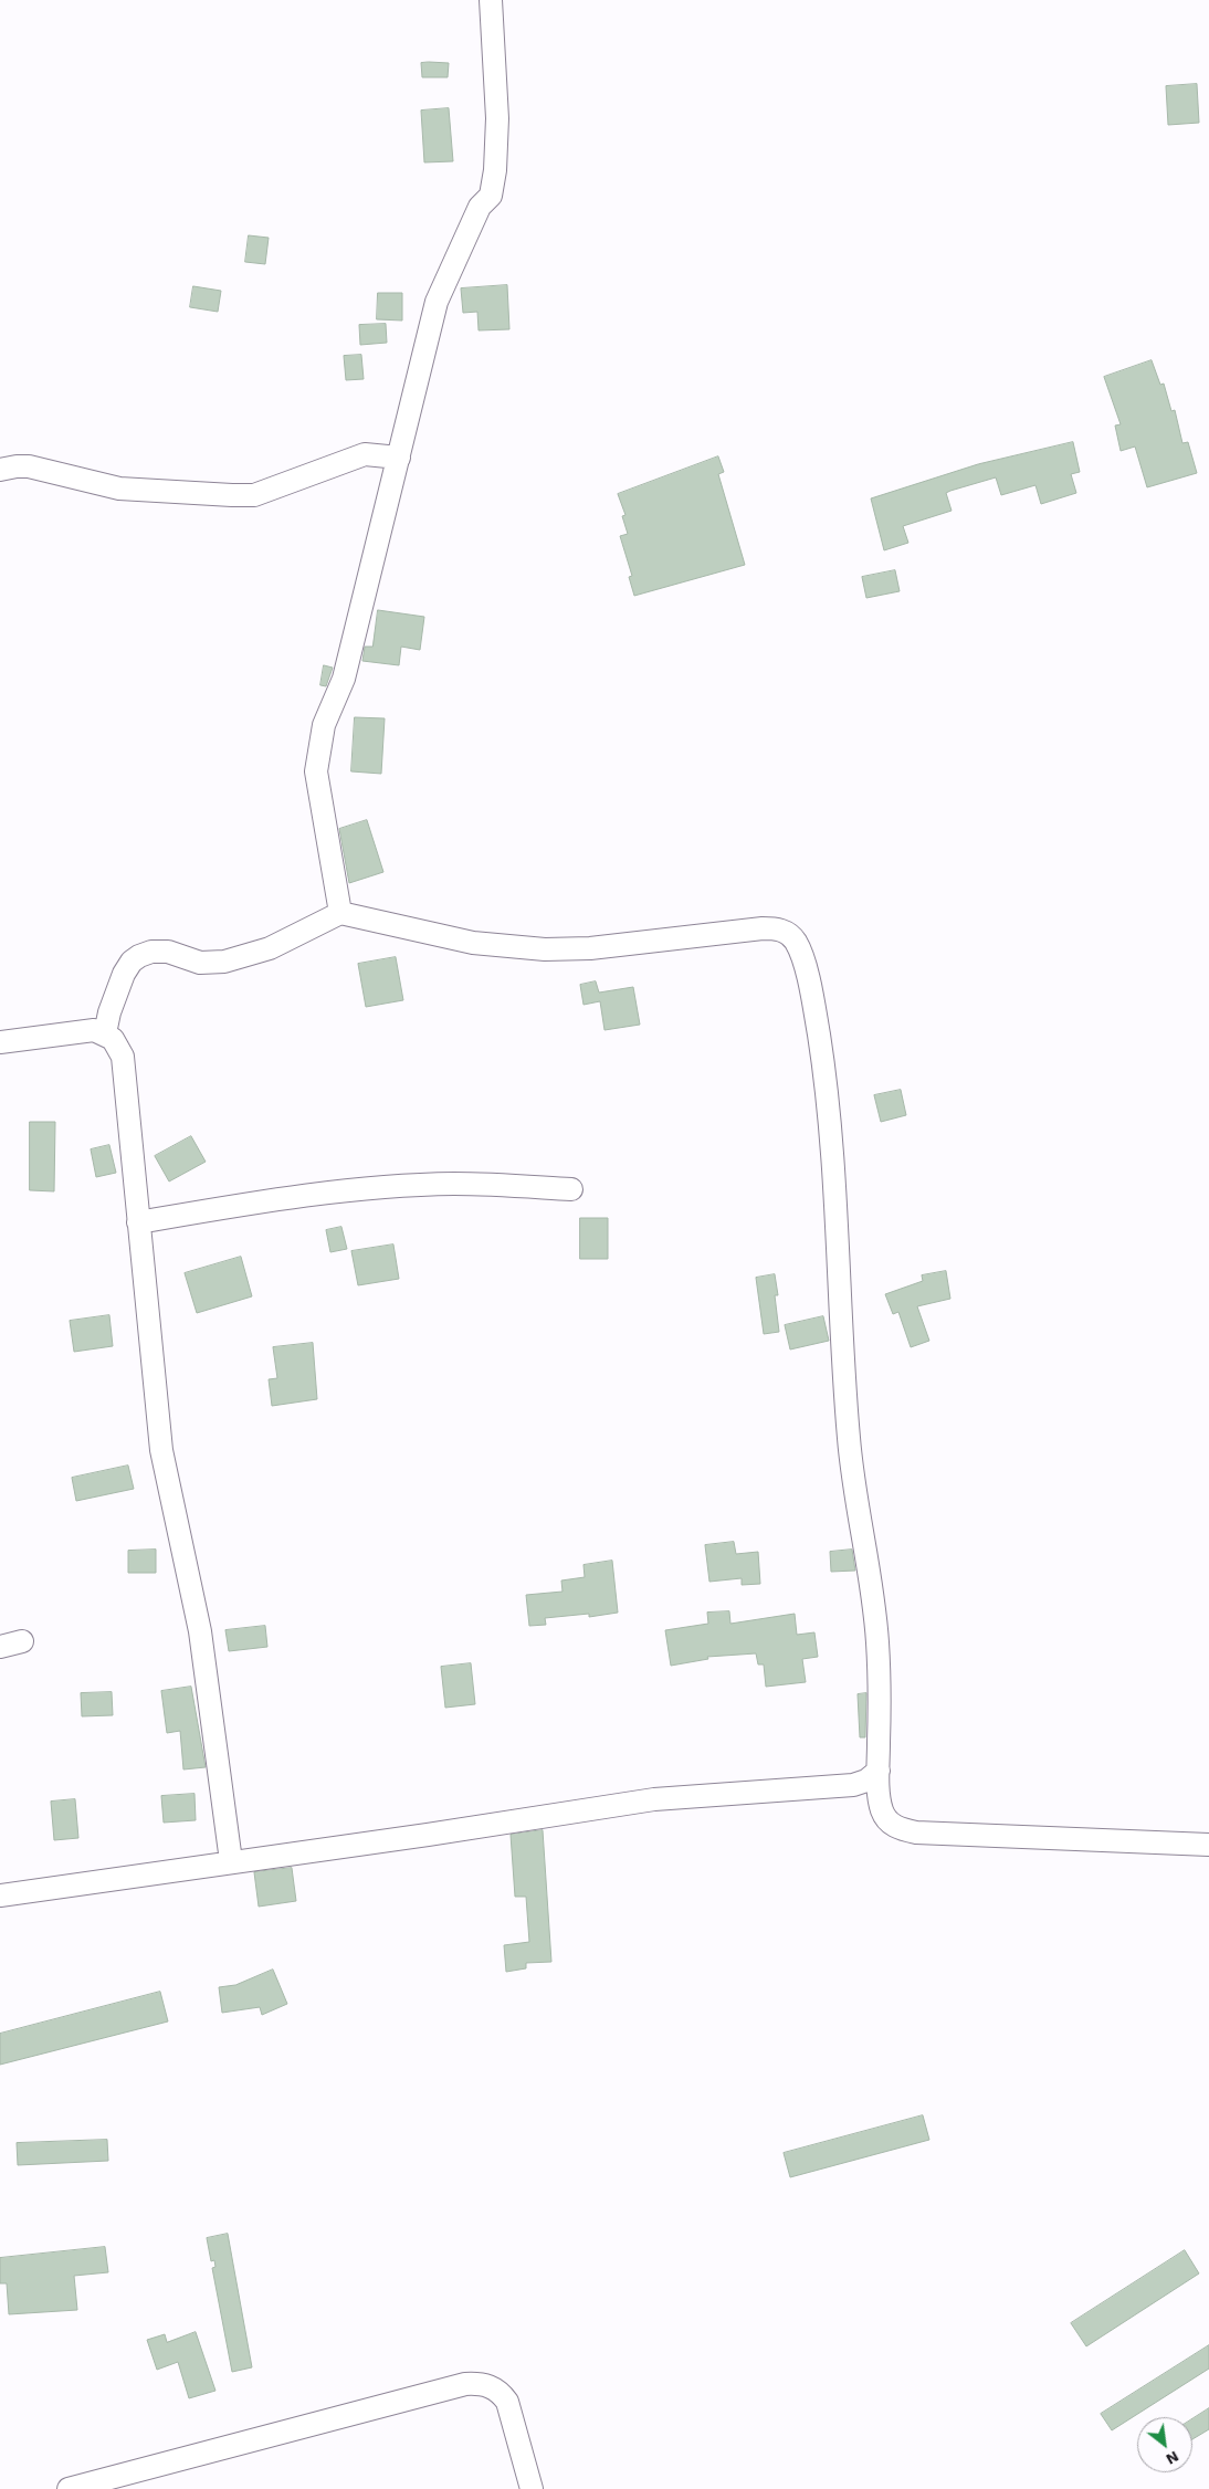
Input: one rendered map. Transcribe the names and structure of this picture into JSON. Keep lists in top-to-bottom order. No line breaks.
{"north":"bottom right"}
